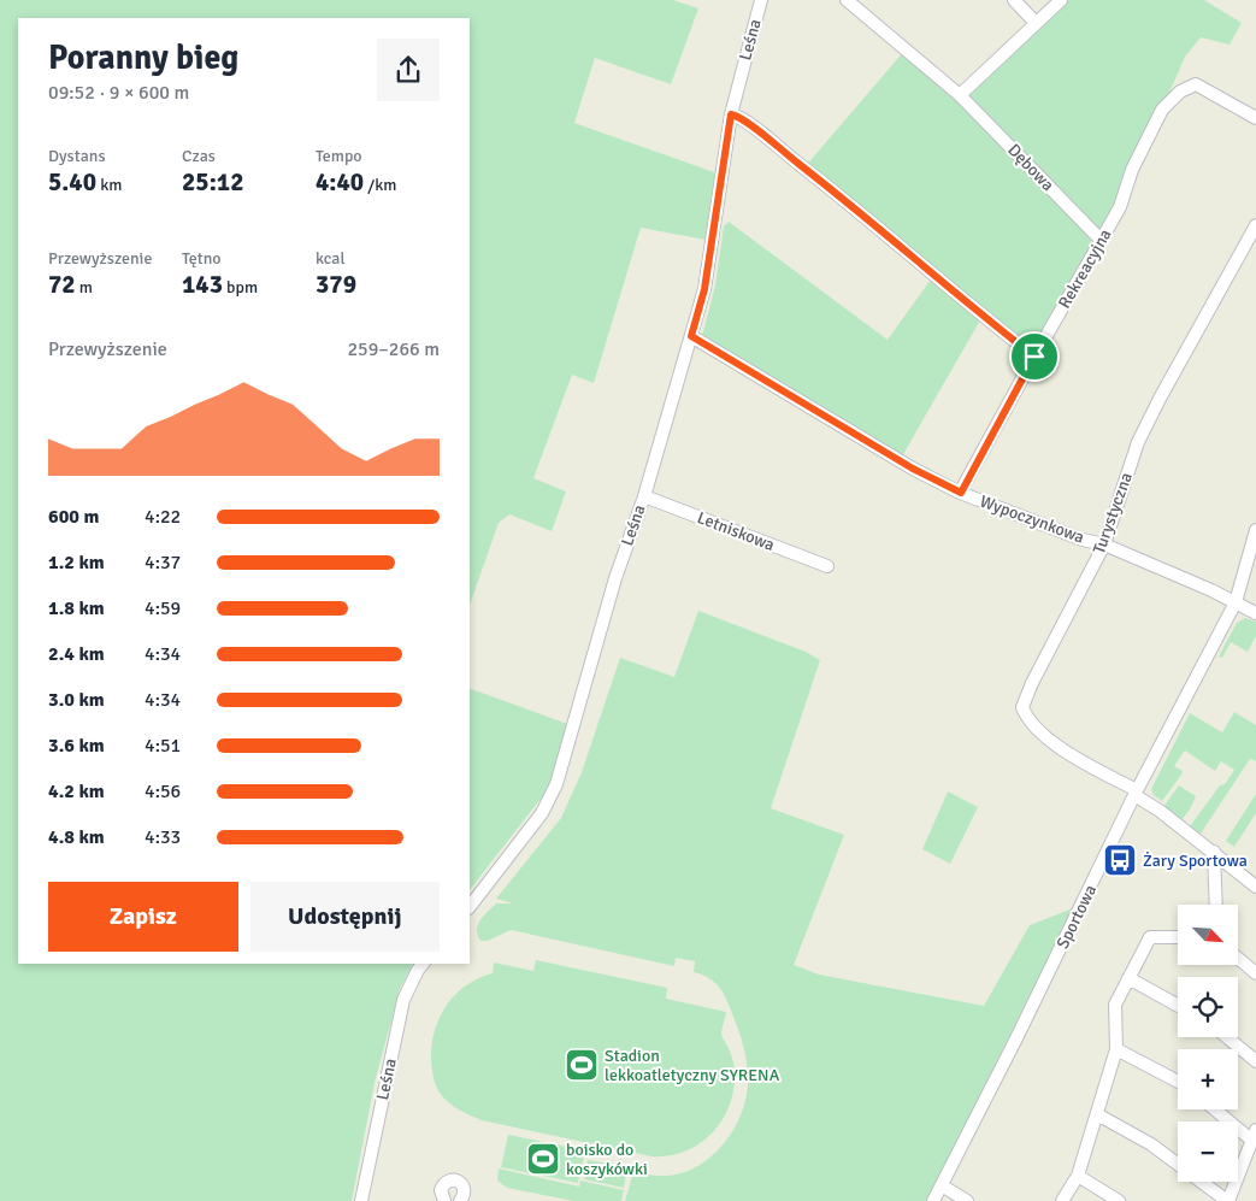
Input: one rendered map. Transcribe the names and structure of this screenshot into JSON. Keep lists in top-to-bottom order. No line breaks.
{"streets":{"street":["Leśna","Dębowa","Rekreacyjna","Turystyczna","Wypoczynkowa","Letniskowa","Sportowa"]},"crossings":[["Leśna","Wypoczynkowa"],["Leśna","Letniskowa"],["Dębowa","Rekreacyjna"],["Rekreacyjna","Wypoczynkowa"],["Turystyczna","Wypoczynkowa"],["Turystyczna","Sportowa"],["Wypoczynkowa","Sportowa"]],"places":{"bus stop":["Żary Sportowa"],"sports":["Stadion lekkoatletyczny SYRENA","boisko do koszykówki"]},"north":"bottom right","page":{"heading":["Poranny bieg","09:52 · 9 × 600 m"],"stats":[["Dystans","5.40 km"],["Czas","25:12"],["Tempo","4:40 /km"],["Przewyższenie","72 m"],["Tętno","143 bpm"],["kcal","379"]],"chart":["Przewyższenie","259–266 m"],"list":[{"name":"600 m","note":"4:22"},{"name":"1.2 km","note":"4:37"},{"name":"1.8 km","note":"4:59"},{"name":"2.4 km","note":"4:34"},{"name":"3.0 km","note":"4:34"},{"name":"3.6 km","note":"4:51"},{"name":"4.2 km","note":"4:56"},{"name":"4.8 km","note":"4:33"}],"buttons":["Zapisz","Udostępnij"],"map_buttons":["+","−"]}}
